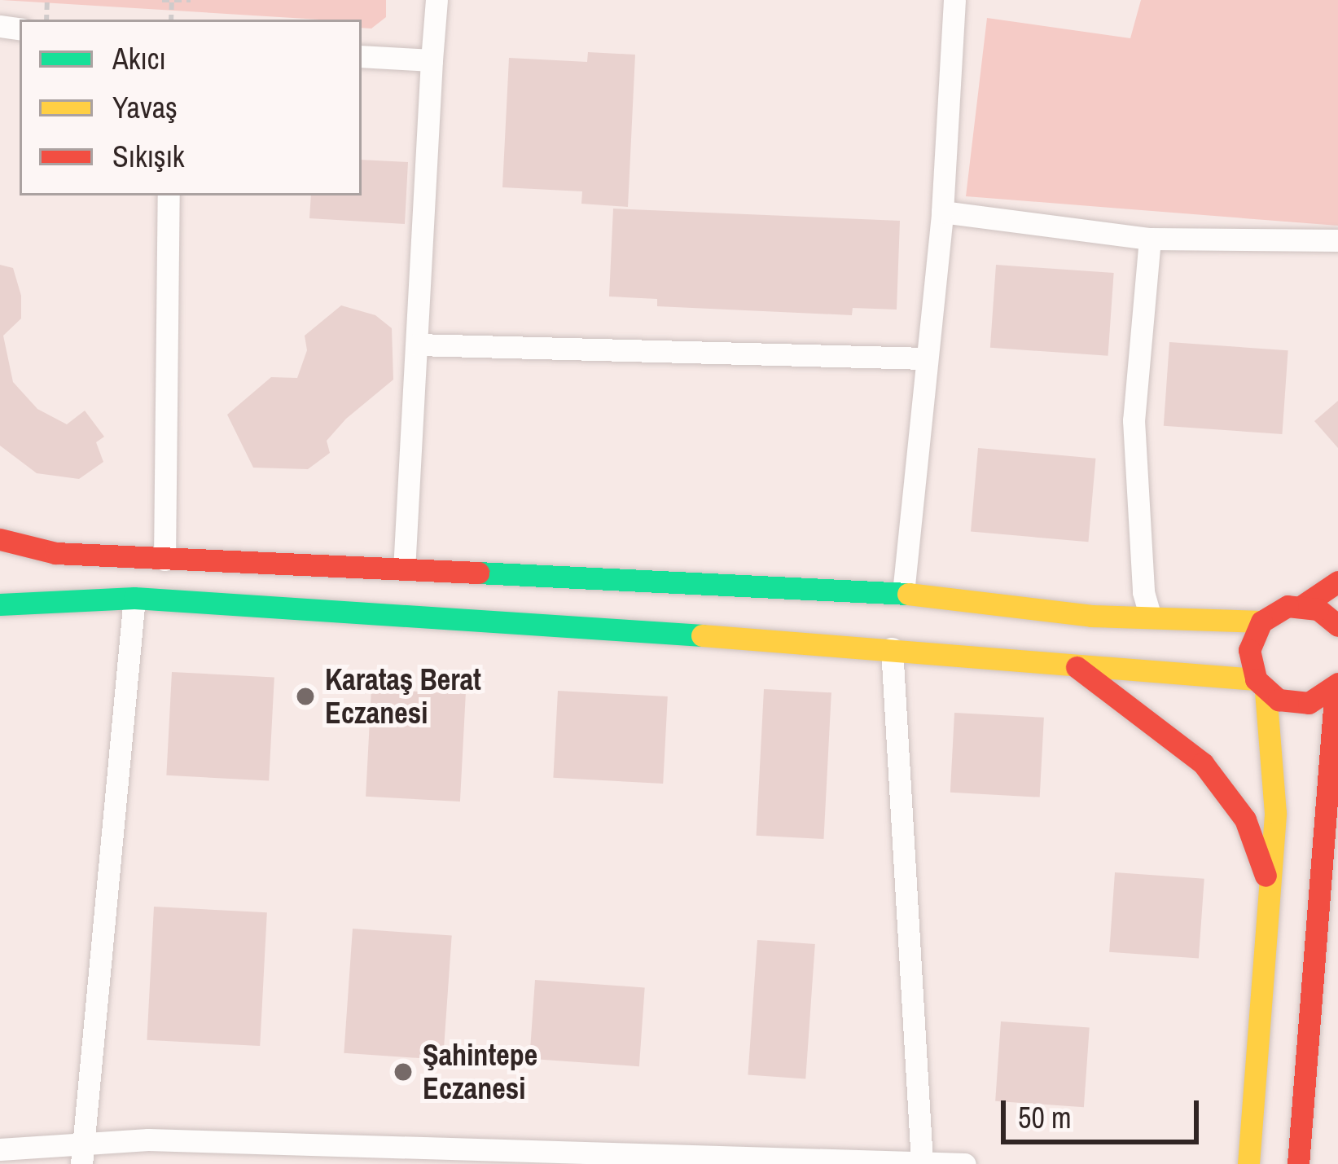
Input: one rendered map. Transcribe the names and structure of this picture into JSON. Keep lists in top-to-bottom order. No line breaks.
{"places":["Karataş Berat Eczanesi","Şahintepe Eczanesi"],"legend":["Akıcı","Yavaş","Sıkışık"],"scale_bar":"50 m"}
